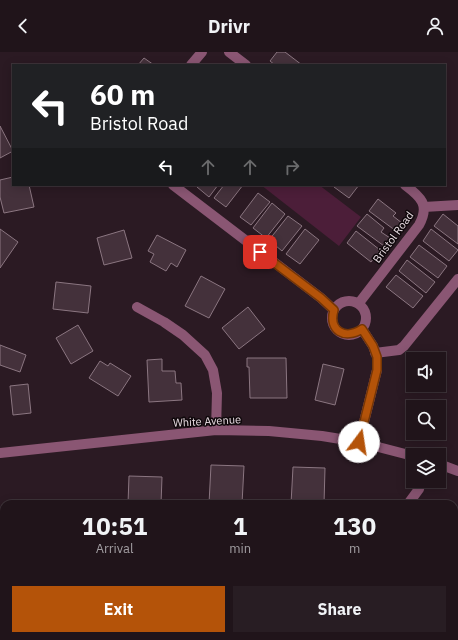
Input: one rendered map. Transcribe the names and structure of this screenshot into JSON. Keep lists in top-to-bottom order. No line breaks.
{"streets":{"street":["Bristol Road","White Avenue"]},"page":{"header":"Drivr","turn":["60 m","Bristol Road"],"eta":["10:51","Arrival","1","min","130","m"],"buttons":["Exit","Share"]}}
